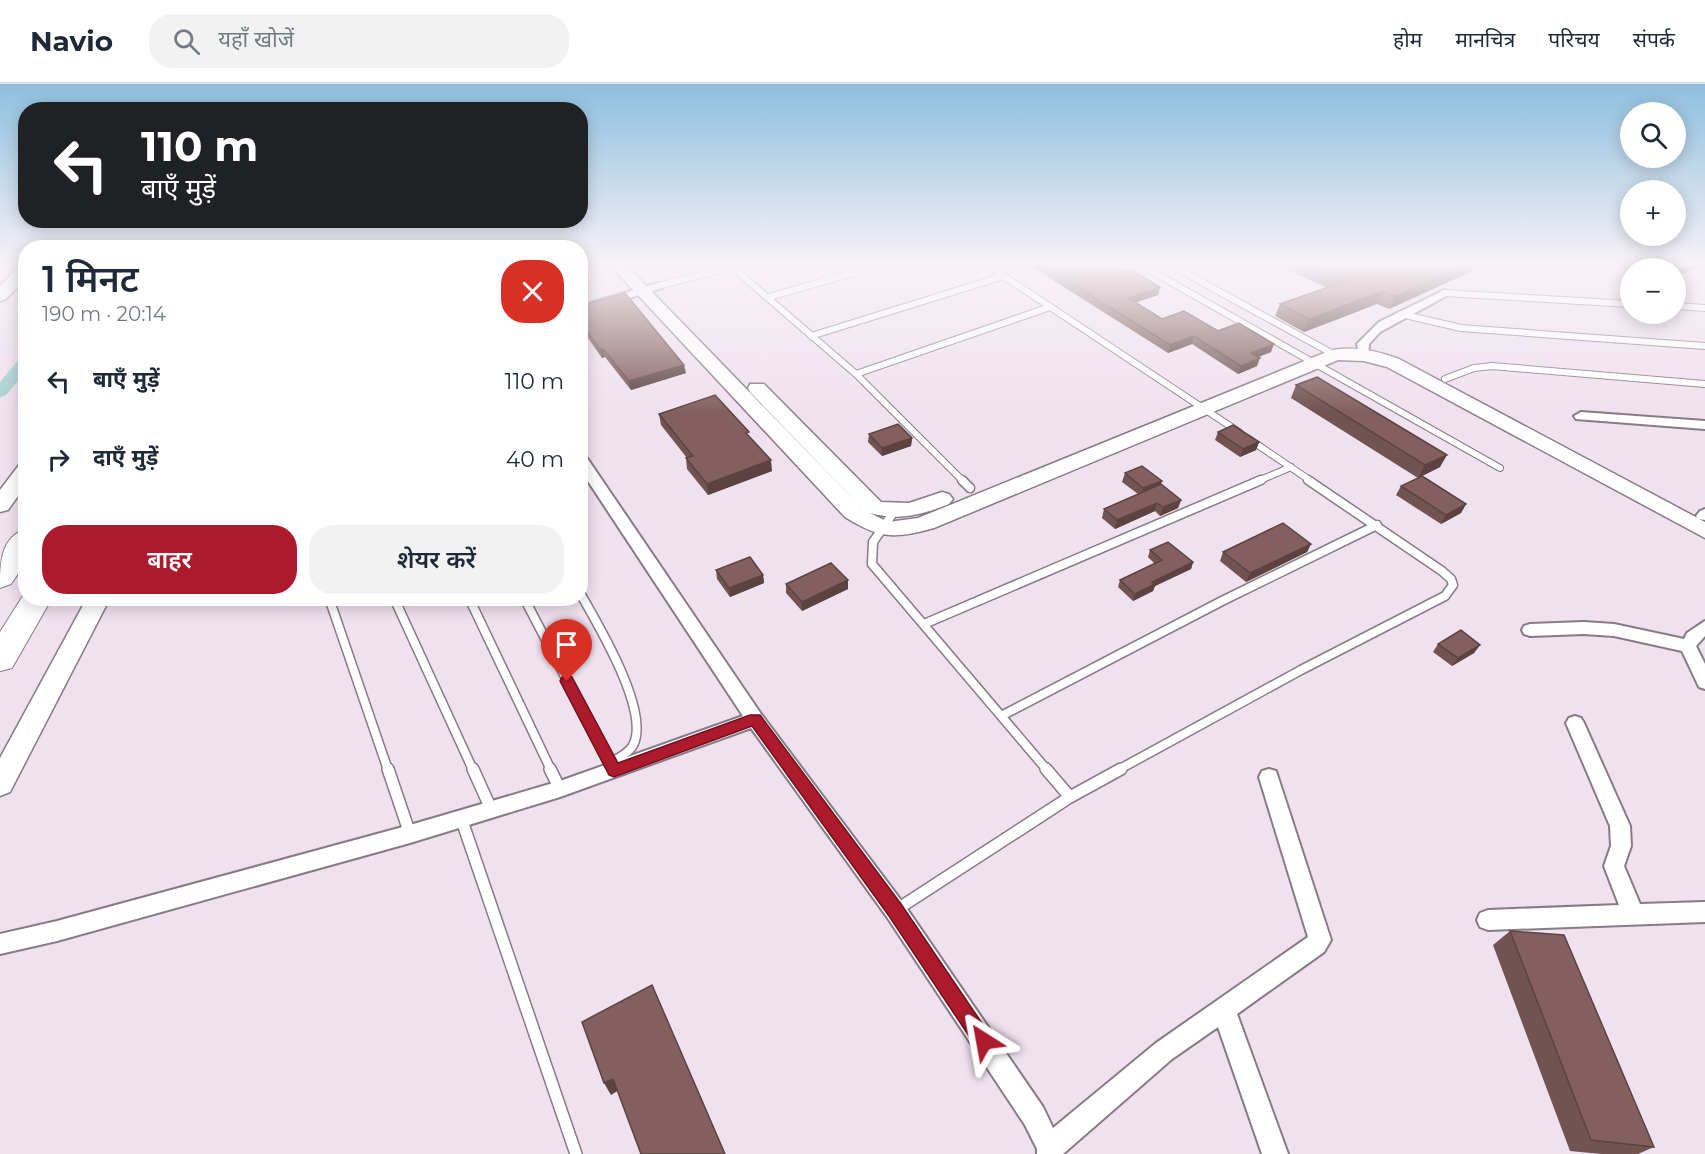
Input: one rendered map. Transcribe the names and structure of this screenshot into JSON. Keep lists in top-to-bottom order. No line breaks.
{"page":{"header":"Navio","search":"यहाँ खोजें","nav":["होम","मानचित्र","परिचय","संपर्क"],"map_buttons":["+","−"],"turn":["110 m","बाएँ मुड़ें"],"heading":["1 मिनट","190 m · 20:14"],"list":[{"name":"बाएँ मुड़ें","value":"110 m"},{"name":"दाएँ मुड़ें","value":"40 m"}],"buttons":["बाहर","शेयर करें"]}}
